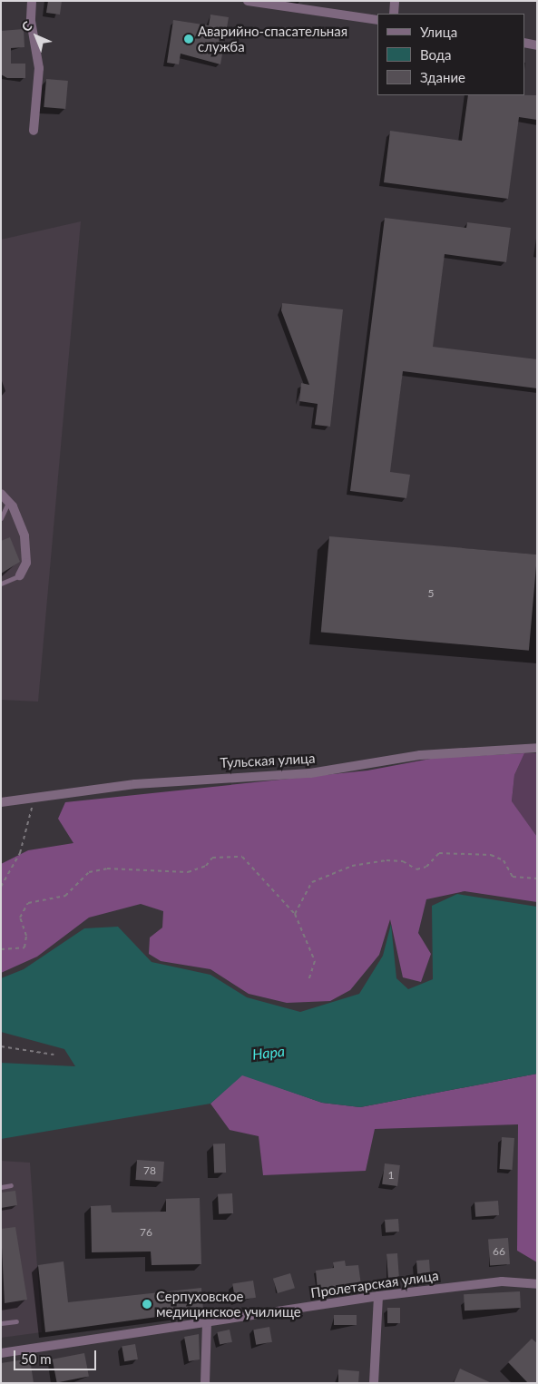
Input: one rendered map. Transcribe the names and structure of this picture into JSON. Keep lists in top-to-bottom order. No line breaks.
{"streets":{"street":["Тульская улица","Пролетарская улица"]},"water":["Нара"],"places":["Аварийно-спасательная служба","Серпуховское медицинское училище"],"house_numbers":["5","78","1","76","66"],"legend":["Улица","Вода","Здание"],"scale_bar":"50 m","north":"top left"}
